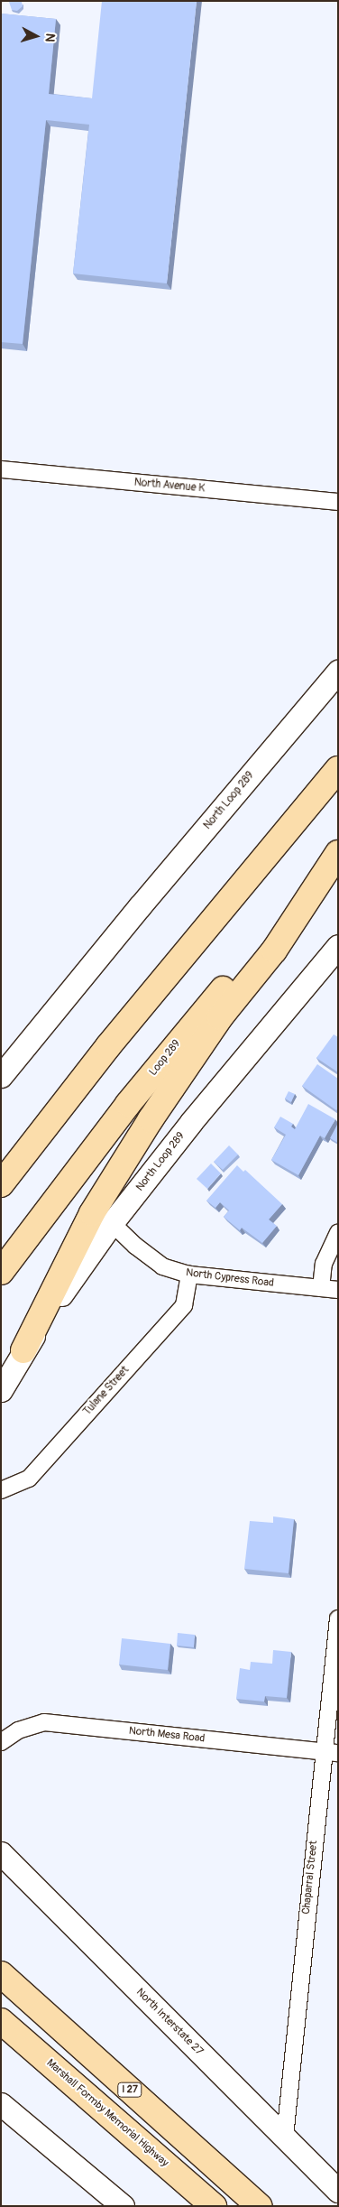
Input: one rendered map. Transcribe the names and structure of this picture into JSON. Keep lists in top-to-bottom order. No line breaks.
{"streets":{"highway":["Loop 289","I 27","Marshall Formby Memorial Highway"],"main road":["North Loop 289","North Interstate 27"],"street":["North Avenue K","North Cypress Road","Tulane Street","North Mesa Road","Chaparral Street"]},"crossings":[["North Loop 289","North Cypress Road"],["North Cypress Road","Tulane Street"],["North Mesa Road","Chaparral Street"],["Chaparral Street","North Interstate 27"]],"north":"right"}
